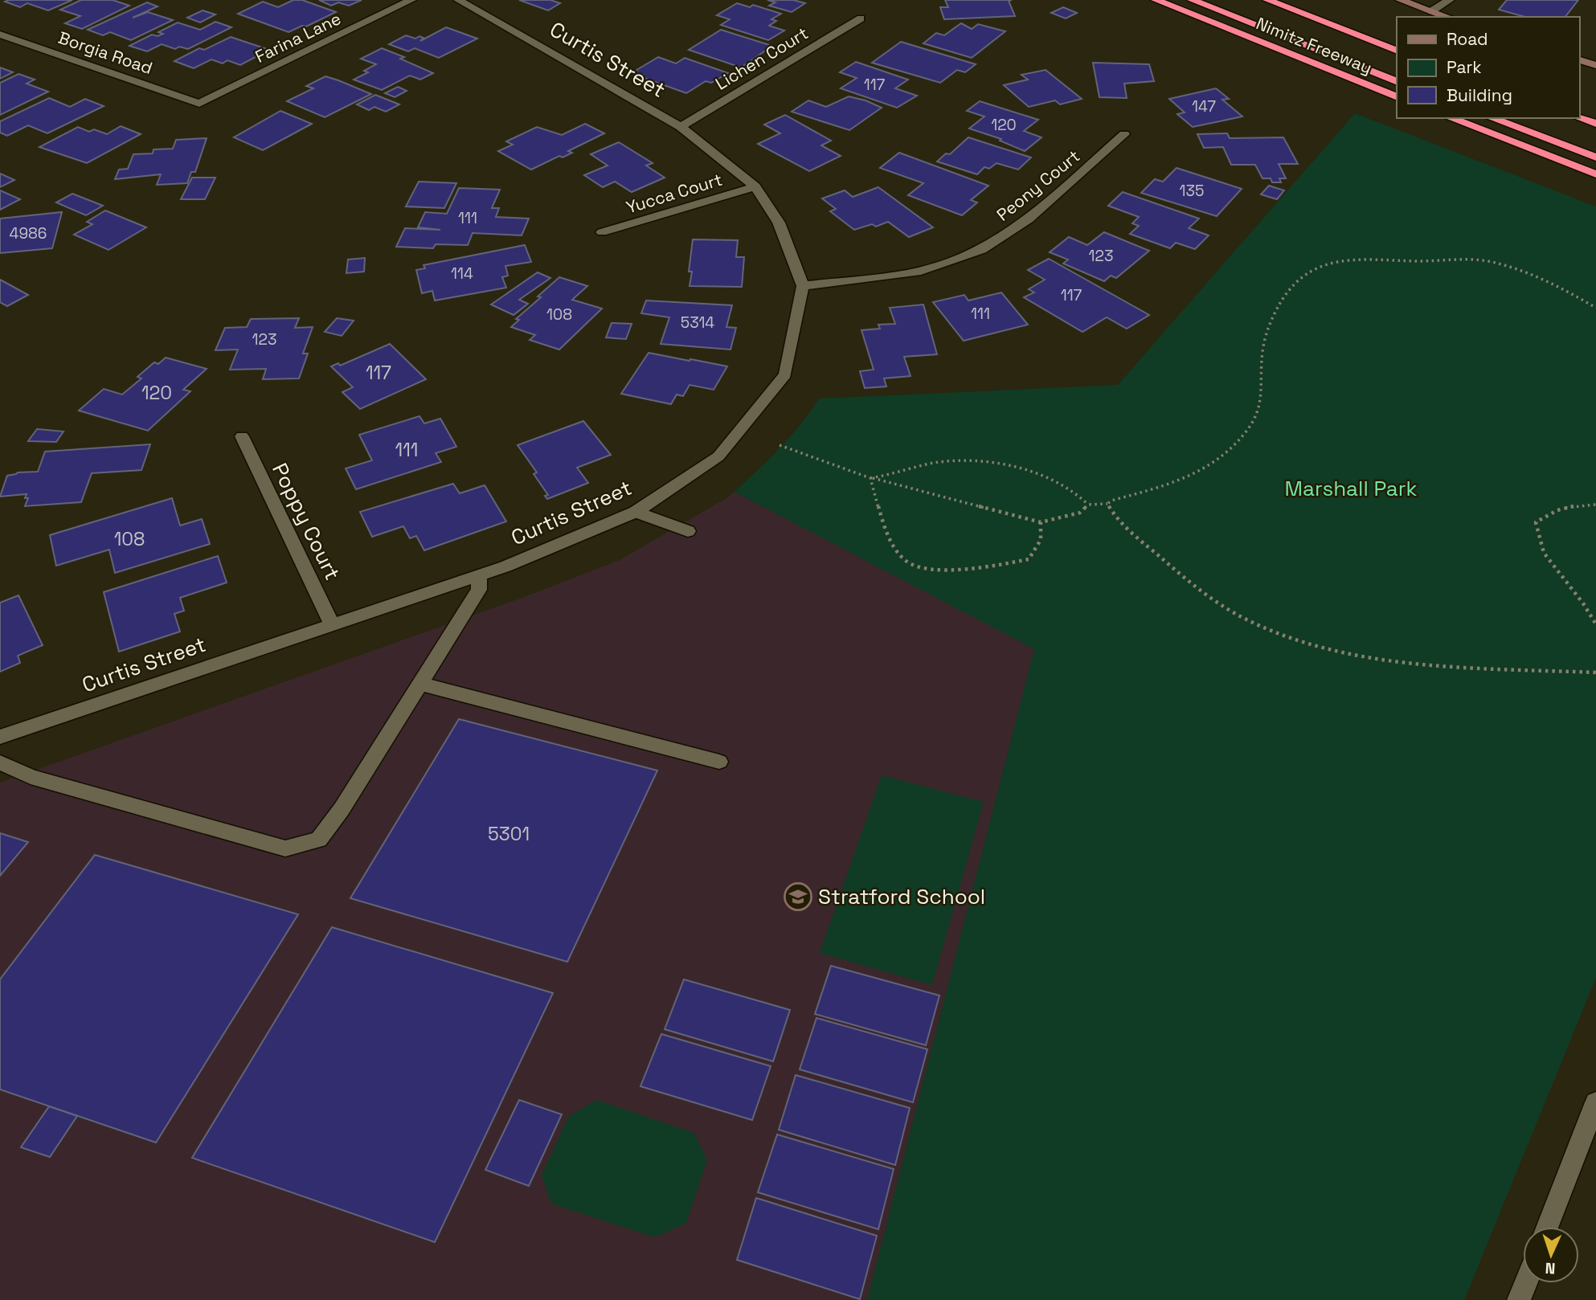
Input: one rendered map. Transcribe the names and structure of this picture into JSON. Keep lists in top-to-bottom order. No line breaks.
{"streets":{"highway":["Nimitz Freeway"],"street":["Farina Lane","Borgia Road","Lichen Court","Curtis Street","Peony Court","Yucca Court","Poppy Court"]},"crossings":[["Farina Lane","Borgia Road"],["Lichen Court","Curtis Street"],["Curtis Street","Peony Court"],["Curtis Street","Yucca Court"],["Curtis Street","Poppy Court"]],"parks":["Marshall Park"],"places":{"school or university":["Stratford School"]},"house_numbers":["117","147","120","135","111","4986","123","114","117","111","108","5314","123","117","120","111","108","5301"],"legend":["Road","Park","Building"],"north":"bottom"}
